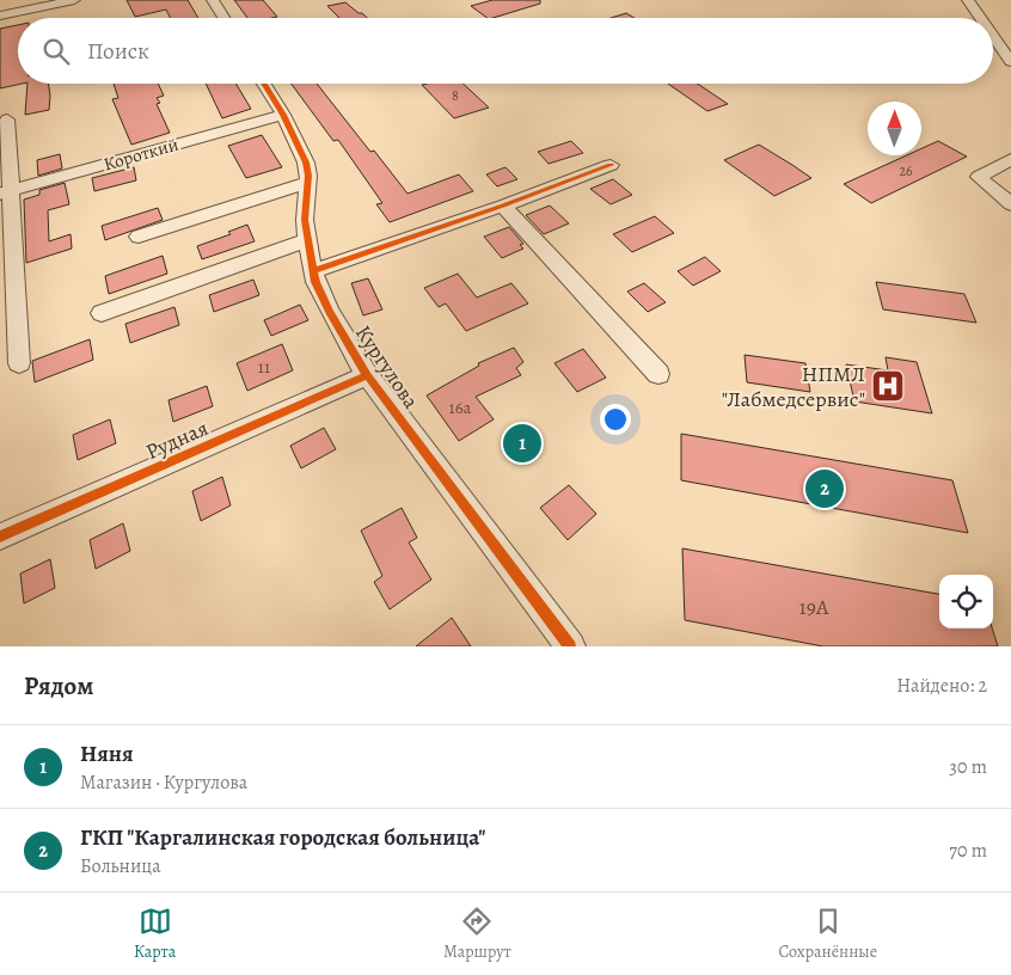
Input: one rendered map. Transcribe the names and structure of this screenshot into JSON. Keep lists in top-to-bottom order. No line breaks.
{"streets":{"street":["Короткий","Кургулова","Рудная"]},"crossings":[["Короткий","Кургулова"],["Кургулова","Рудная"]],"places":{"hospital":["НПМЛ \"Лабмедсервис\""]},"house_numbers":["8","26","11","16а","19А"],"north":"top","page":{"search":"Поиск","pins":["1","2"],"heading":["Рядом","Найдено: 2"],"list":[{"mark":"1","name":"Няня","note":"Магазин · Кургулова","value":"30 m"},{"mark":"2","name":"ГКП \"Каргалинская городская больница\"","note":"Больница","value":"70 m"}],"nav":["Карта","Маршрут","Сохранённые"]}}
